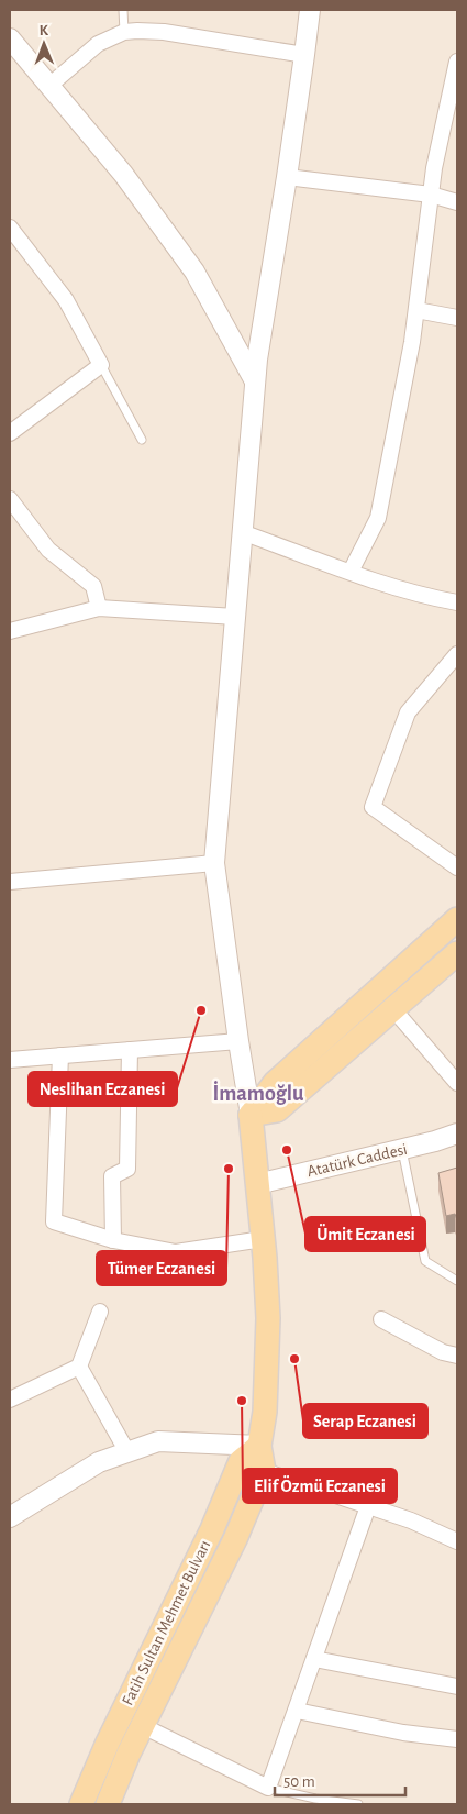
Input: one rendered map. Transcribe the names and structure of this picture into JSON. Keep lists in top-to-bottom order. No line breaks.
{"streets":{"main road":["Fatih Sultan Mehmet Bulvarı"],"street":["Atatürk Caddesi"]},"districts":["İmamoğlu"],"places":["Neslihan Eczanesi","Ümit Eczanesi","Tümer Eczanesi","Serap Eczanesi","Elif Özmü Eczanesi"],"scale_bar":"50 m","north":"top"}
